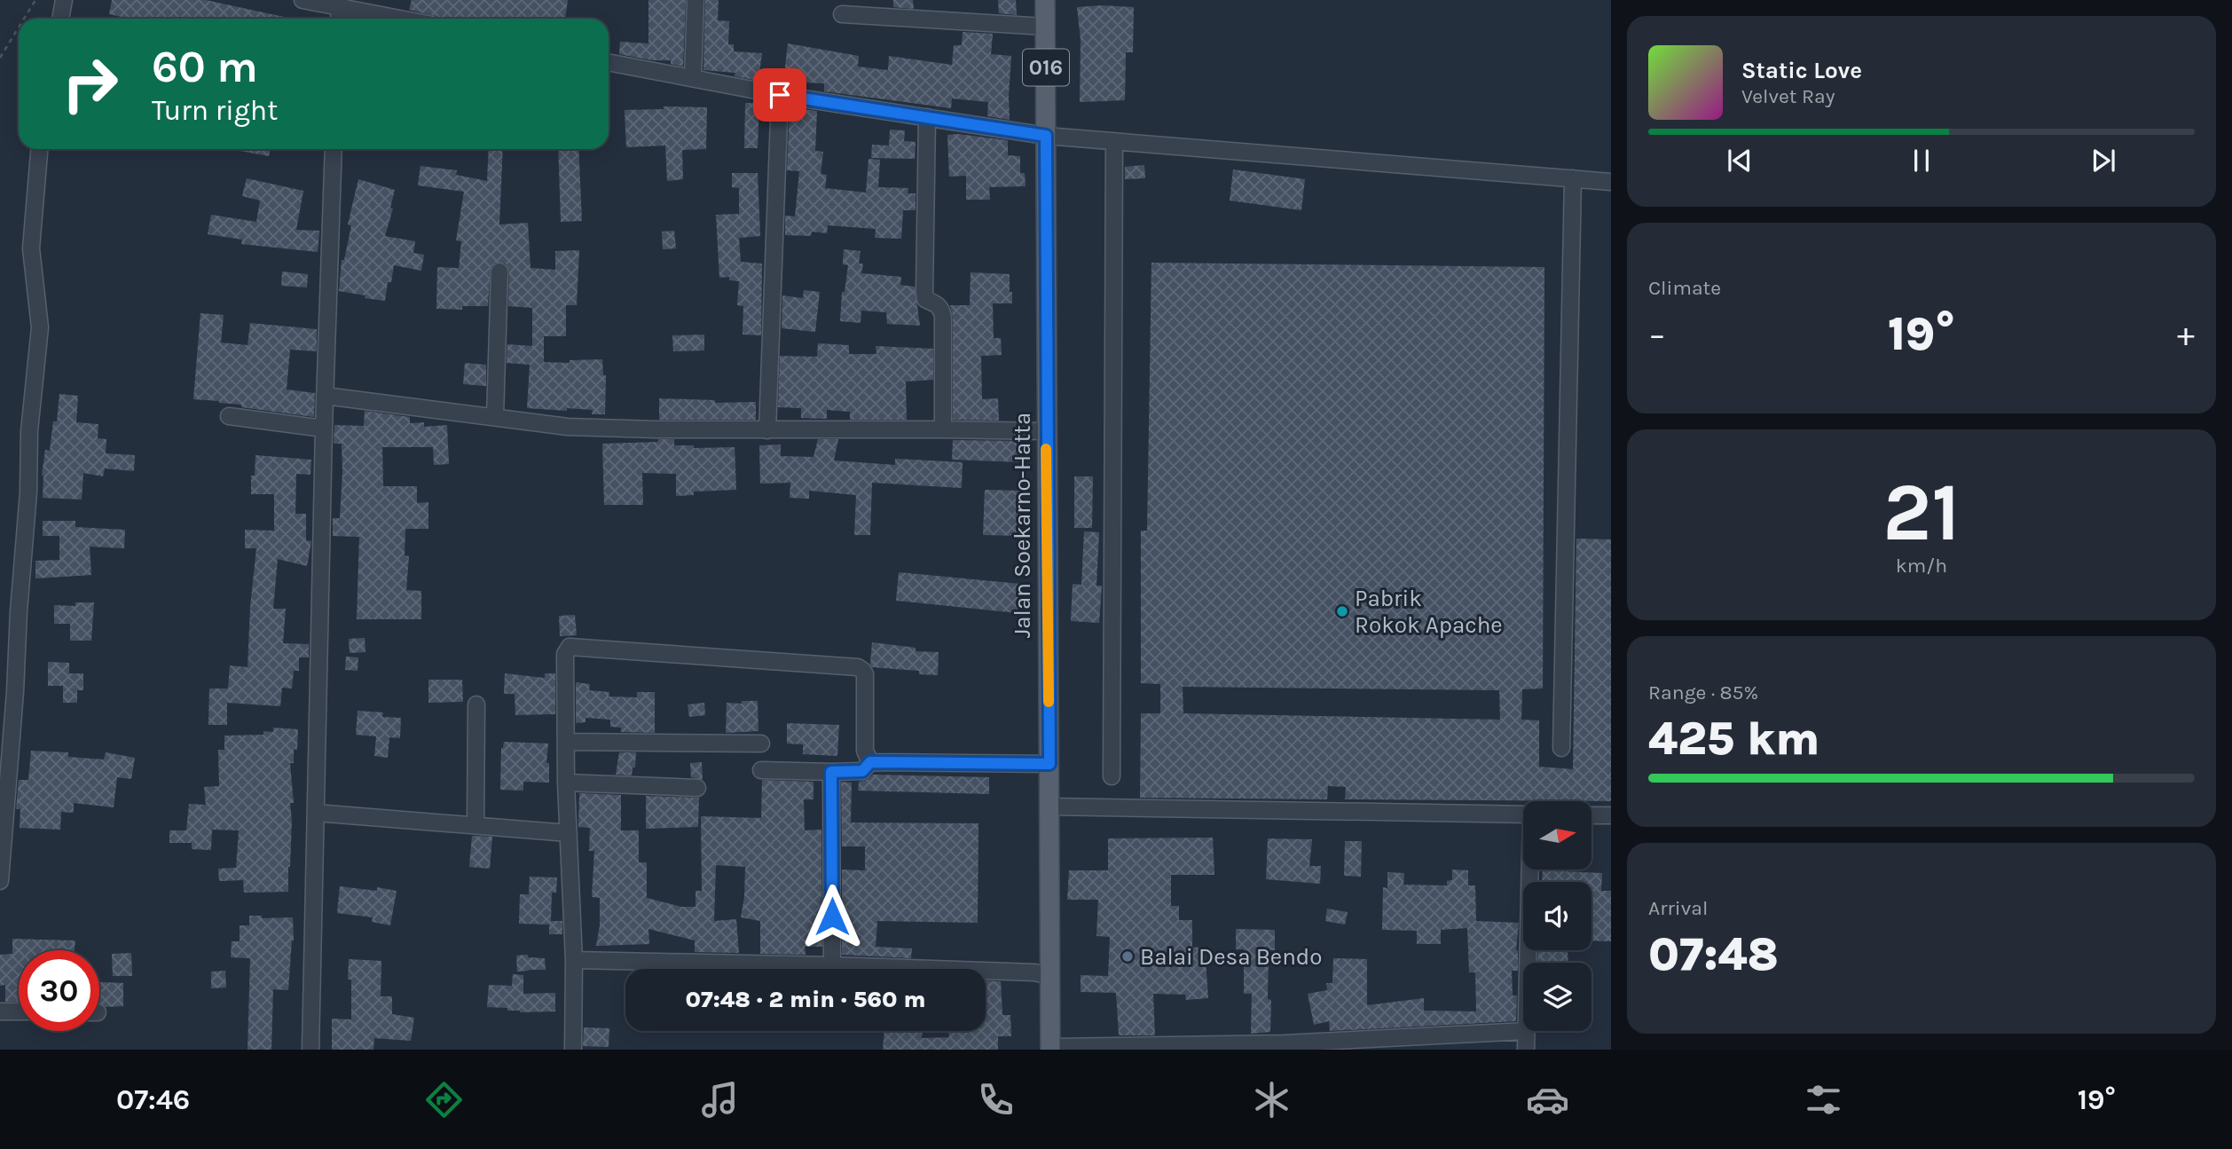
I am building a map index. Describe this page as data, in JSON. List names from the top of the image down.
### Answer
{
  "streets": {
    "main road": ["016", "Jalan Soekarno-Hatta"]
  },
  "places": ["Pabrik Rokok Apache", "Balai Desa Bendo"],
  "north": "right",
  "page": {
    "turn": ["60 m", "Turn right"],
    "song": ["Static Love", "Velvet Ray"],
    "tile": [
      "Climate",
      ["21", "km/h"],
      ["Range · 85%", "425 km"],
      ["Arrival", "07:48"]
    ],
    "heat": ["−", "19°", "+"],
    "limit": "30",
    "trip": "07:48 · 2 min · 560 m",
    "tabs": ["07:46", "19°"]
  }
}
